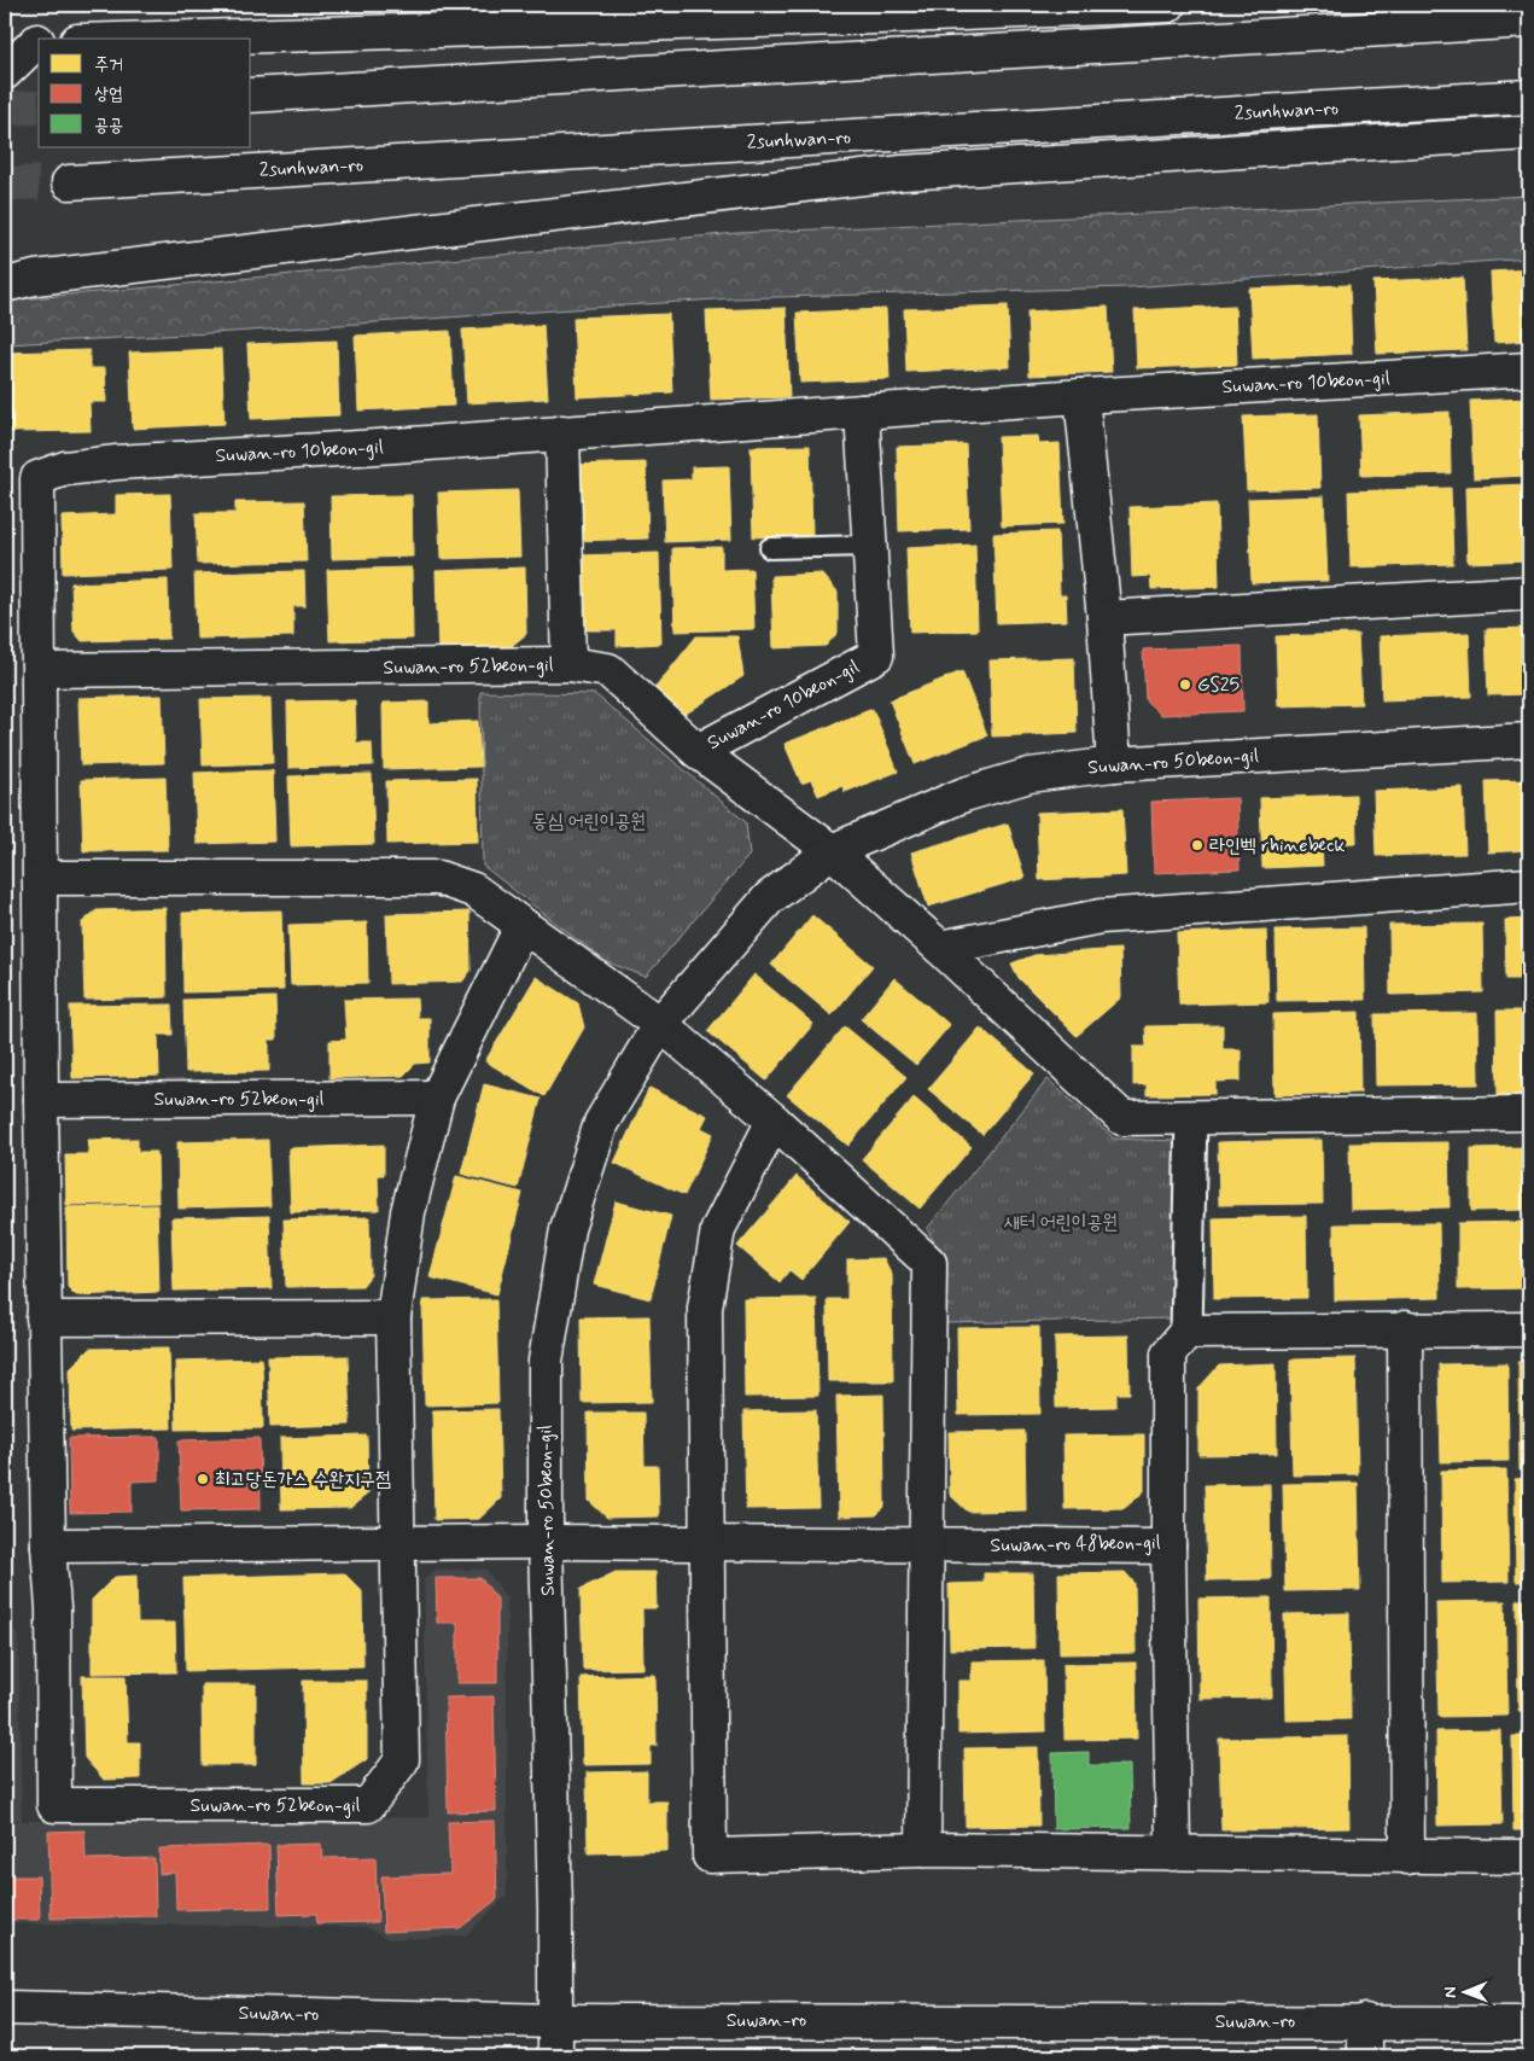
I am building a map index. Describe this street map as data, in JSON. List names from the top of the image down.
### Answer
{
  "streets": {
    "main road": [
      "2sunhwan-ro",
      "Suwan-ro 10beon-gil",
      "Suwan-ro 52beon-gil",
      "Suwan-ro 50beon-gil",
      "Suwan-ro 48beon-gil",
      "Suwan-ro"
    ]
  },
  "crossings": [
    ["Suwan-ro 10beon-gil", "Suwan-ro 52beon-gil"],
    ["Suwan-ro 52beon-gil", "Suwan-ro 50beon-gil"],
    ["Suwan-ro 50beon-gil", "Suwan-ro 48beon-gil"],
    ["Suwan-ro 50beon-gil", "Suwan-ro"]
  ],
  "parks": ["동심 어린이공원", "새터 어린이공원"],
  "places": ["GS25", "라인벡 rhinebeck", "최고당돈가스 수완지구점"],
  "legend": ["주거", "상업", "공공"],
  "north": "left"
}
